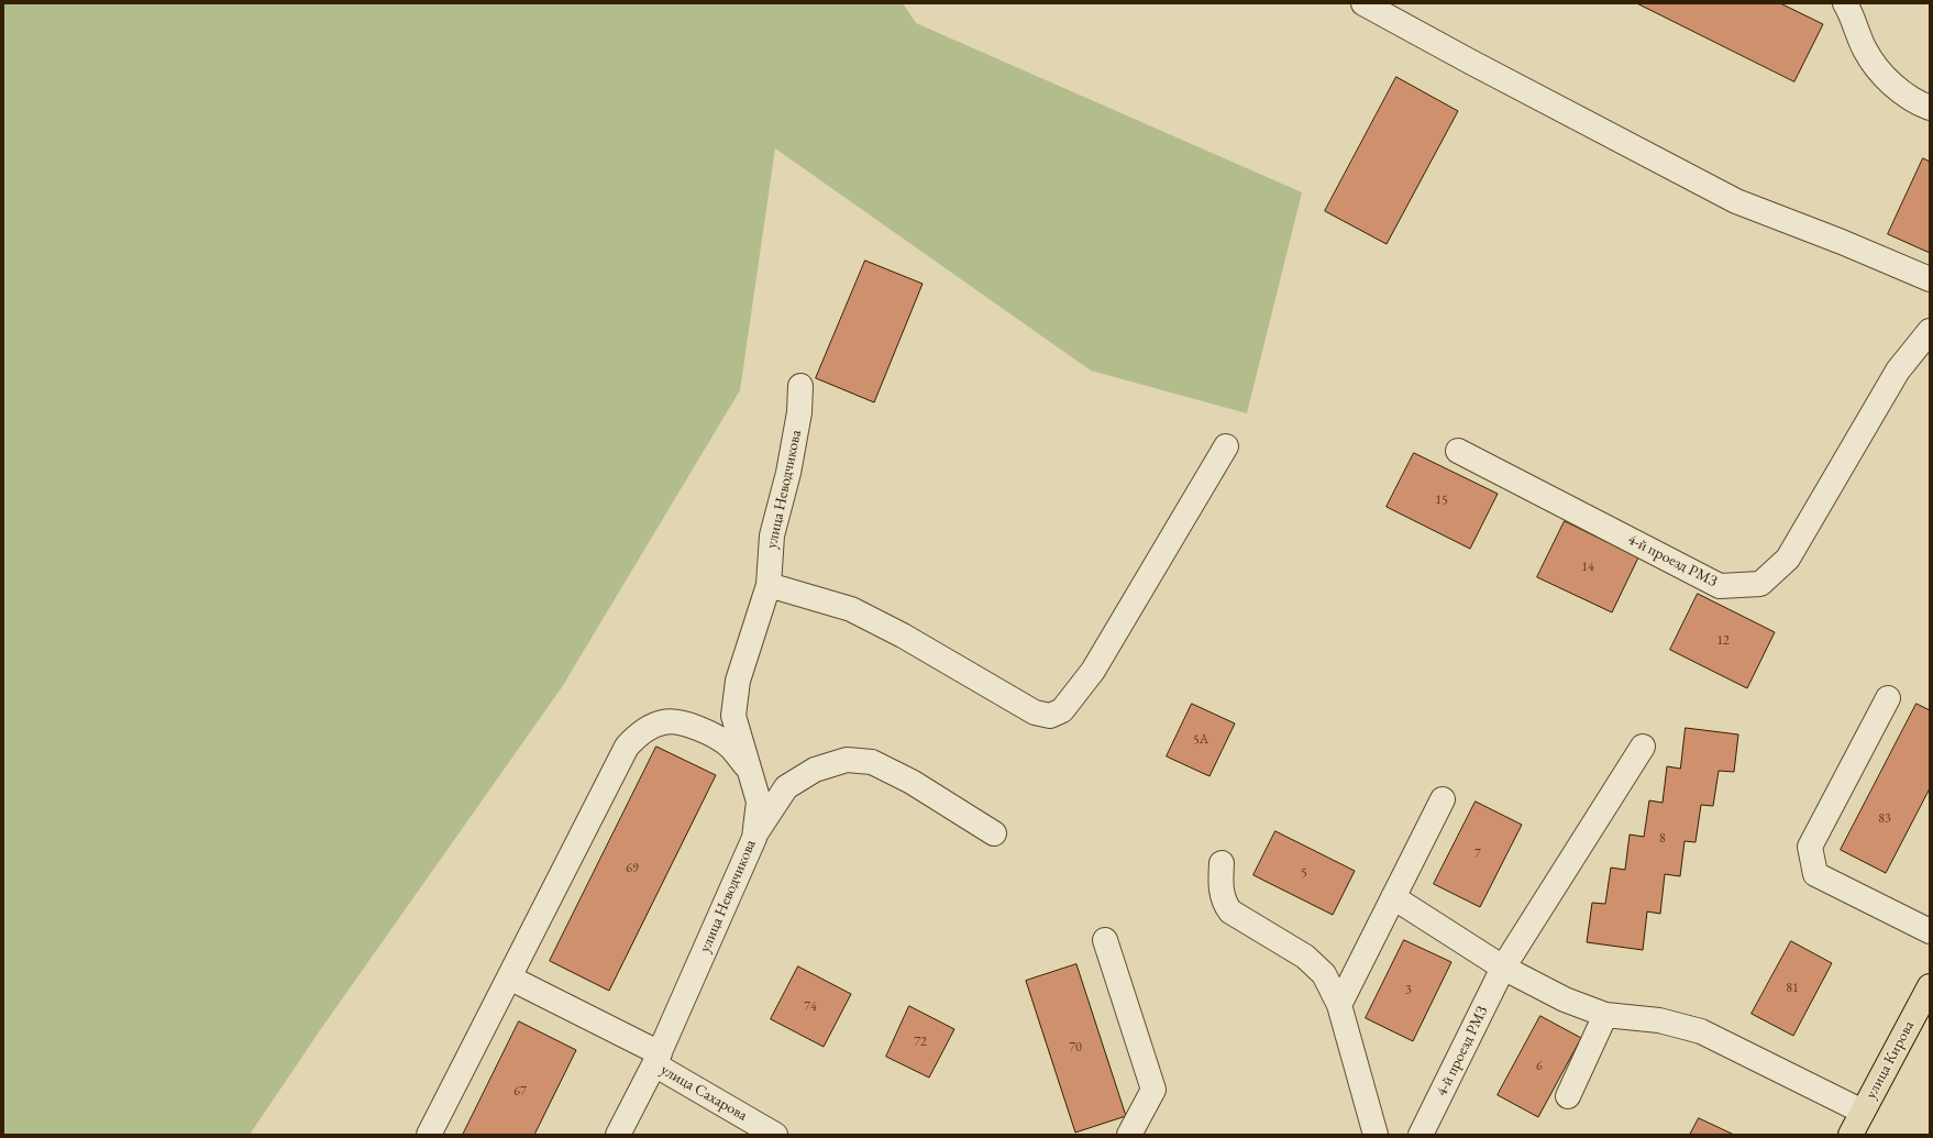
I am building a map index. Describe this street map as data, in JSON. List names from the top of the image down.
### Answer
{
  "streets": {
    "main road": ["улица Кирова"],
    "street": ["улица Неводчикова", "4-й проезд РМЗ", "улица Сахарова"]
  },
  "crossings": [
    ["улица Неводчикова", "улица Сахарова"]
  ],
  "house_numbers": [
    "15",
    "14",
    "12",
    "5А",
    "83",
    "8",
    "7",
    "69",
    "5",
    "81",
    "3",
    "74",
    "72",
    "70",
    "6",
    "67"
  ]
}
